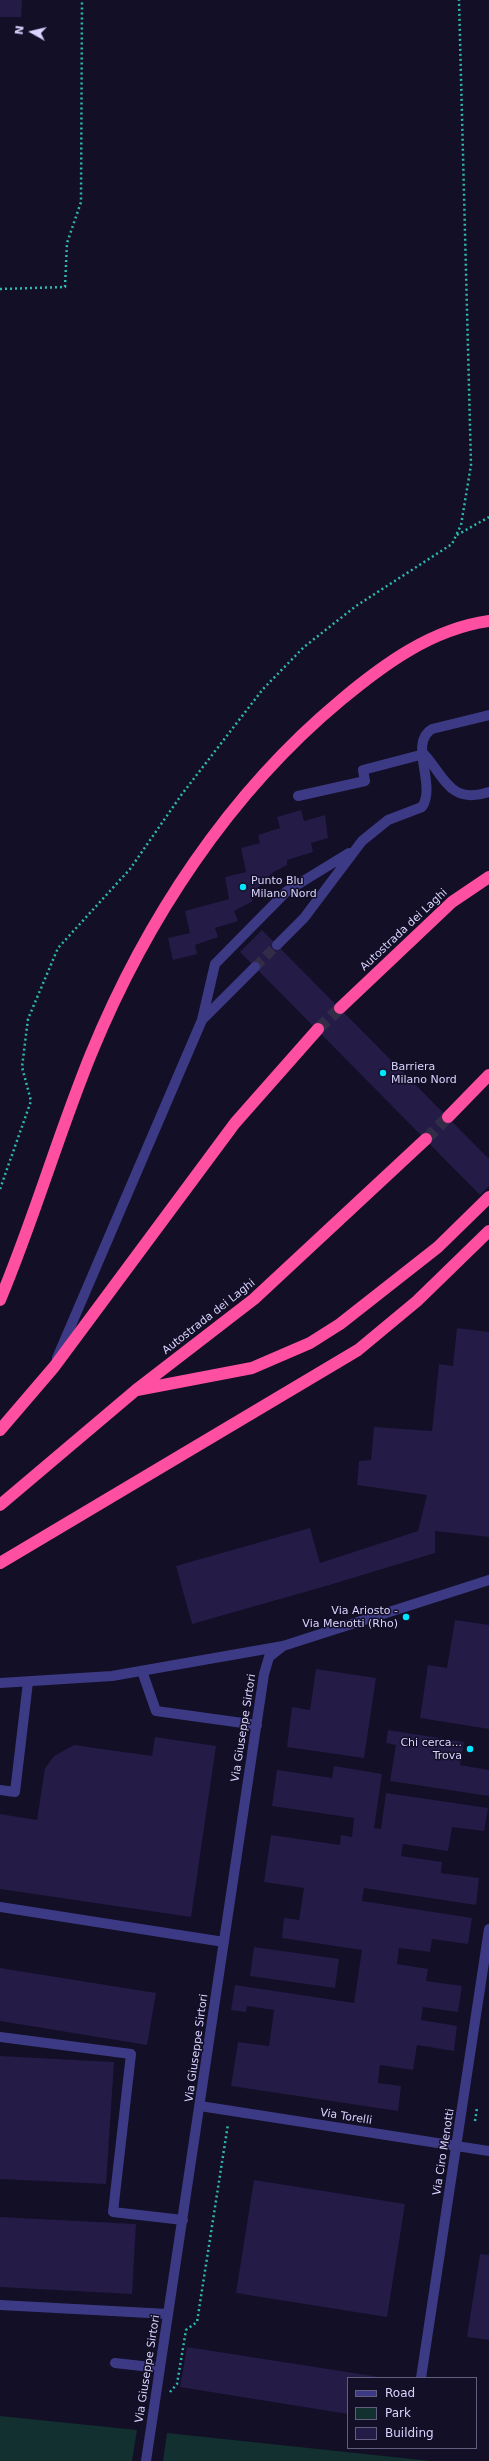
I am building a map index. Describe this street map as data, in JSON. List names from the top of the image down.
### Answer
{
  "streets": {
    "highway": ["Autostrada dei Laghi"],
    "street": ["Via Giuseppe Sirtori", "Via Torelli", "Via Ciro Menotti"]
  },
  "crossings": [
    ["Via Giuseppe Sirtori", "Via Torelli"],
    ["Via Torelli", "Via Ciro Menotti"]
  ],
  "places": [
    "Punto Blu Milano Nord",
    "Barriera Milano Nord",
    "Via Ariosto - Via Menotti (Rho)",
    "Chi cerca... Trova"
  ],
  "legend": ["Road", "Park", "Building"],
  "north": "left"
}
